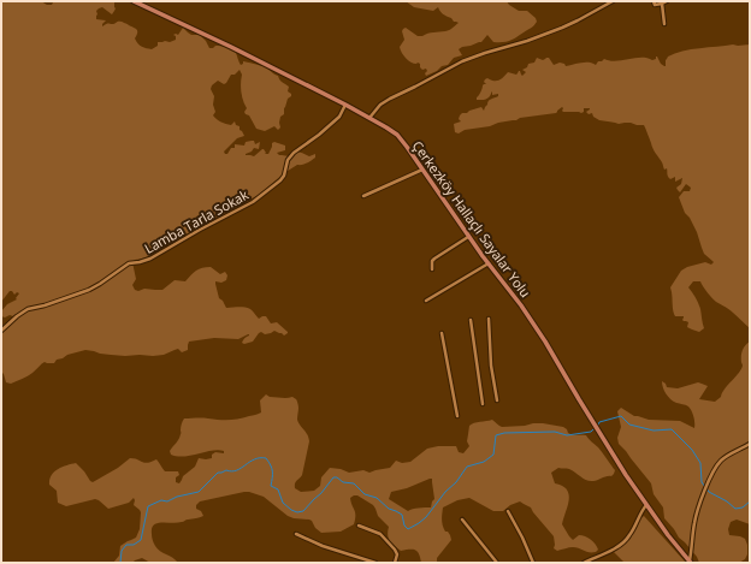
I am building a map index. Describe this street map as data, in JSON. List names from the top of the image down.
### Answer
{
  "streets": {
    "main road": ["Çerkezköy Hallaçlı Sayalar Yolu"],
    "street": ["Lamba Tarla Sokak"]
  },
  "crossings": [
    ["Çerkezköy Hallaçlı Sayalar Yolu", "Lamba Tarla Sokak"]
  ]
}
